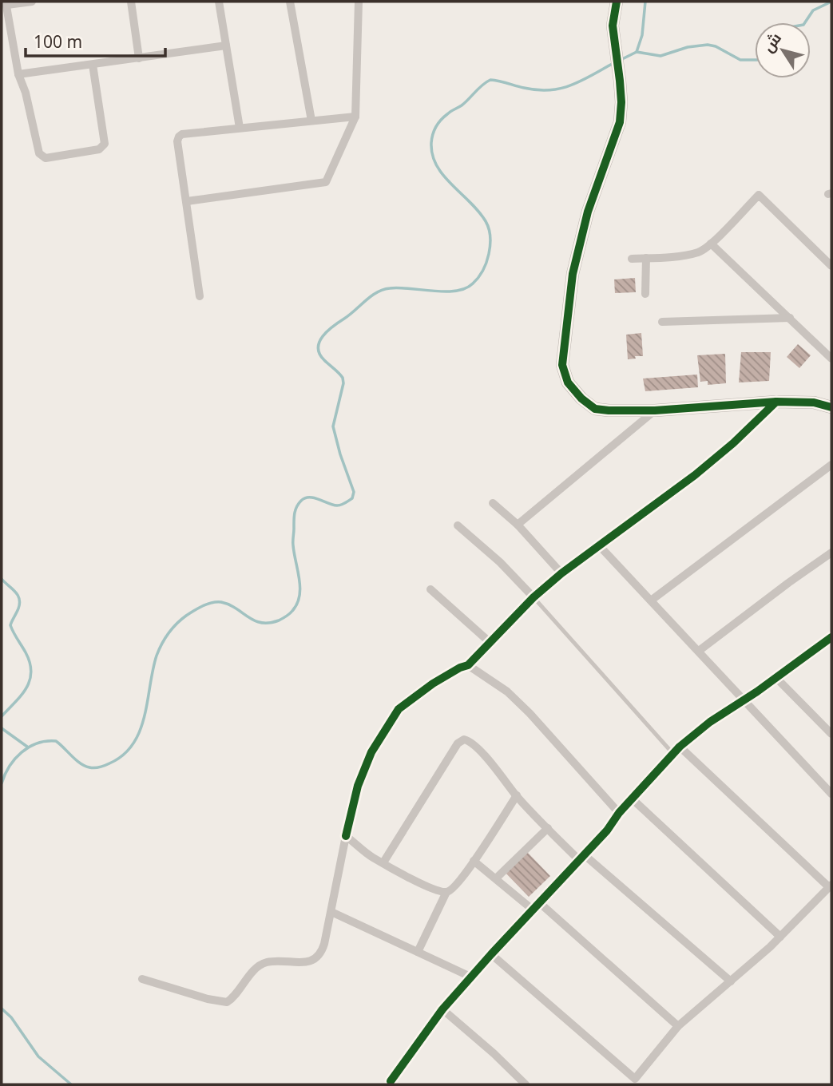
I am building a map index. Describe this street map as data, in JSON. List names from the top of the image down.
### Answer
{
  "scale_bar": "100 m",
  "north": "top left"
}
